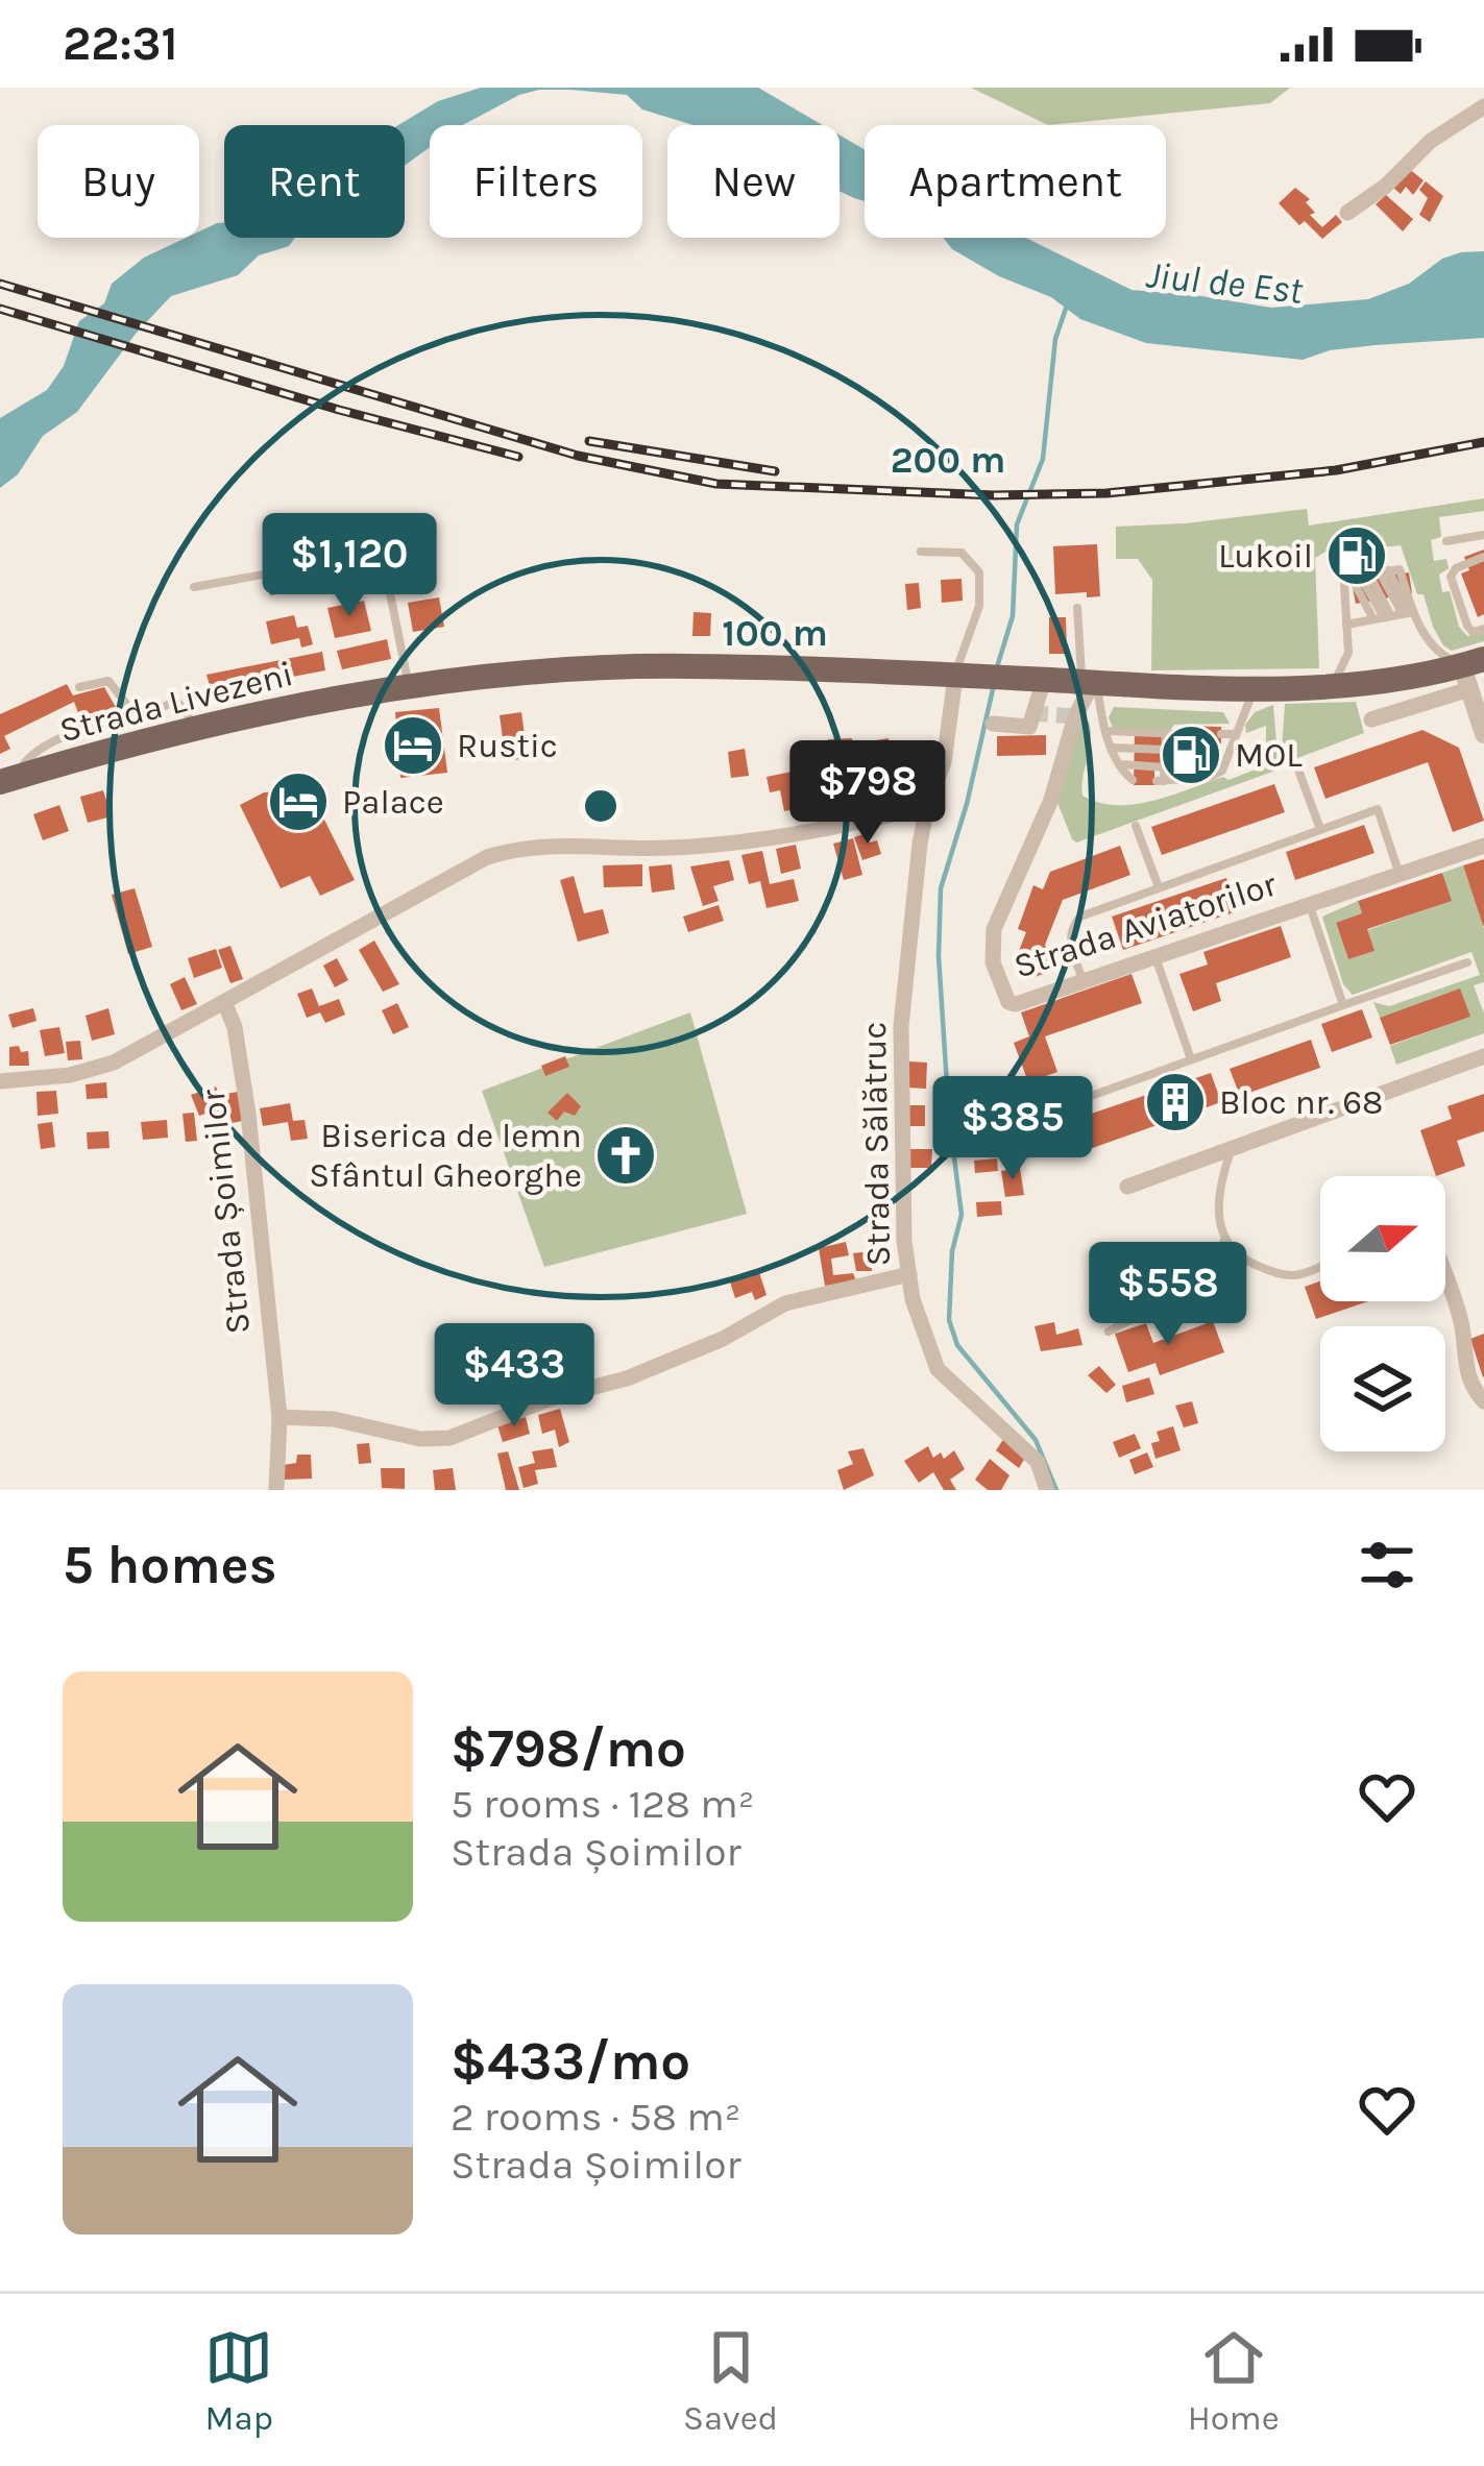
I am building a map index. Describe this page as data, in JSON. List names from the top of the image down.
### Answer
{
  "streets": {
    "main road": ["Strada Livezeni"],
    "street": ["Strada Aviatorilor", "Strada Sălătruc", "Strada Șoimilor"]
  },
  "crossings": [
    ["Strada Livezeni", "Strada Aviatorilor"],
    ["Strada Livezeni", "Strada Sălătruc"]
  ],
  "water": ["Jiul de Est"],
  "places": {
    "fuel station": ["Lukoil", "MOL"],
    "hotel": ["Rustic", "Palace"],
    "building": ["Bloc nr. 68"],
    "church": ["Biserica de lemn Sfântul Gheorghe"]
  },
  "north": "right",
  "page": {
    "status": "22:31",
    "chip": [
      "Buy",
      "Rent",
      "Filters",
      "New",
      "Apartment"
    ],
    "price": [
      "$1,120",
      "$798",
      "$385",
      "$558",
      "$433"
    ],
    "heading": "5 homes",
    "list": [
      {
        "name": "$798/mo",
        "note": "5 rooms · 128 m² · Strada Șoimilor"
      },
      {
        "name": "$433/mo",
        "note": "2 rooms · 58 m² · Strada Șoimilor"
      }
    ],
    "tabs": ["Map", "Saved", "Home"]
  },
  "rings": ["200 m", "100 m"]
}
